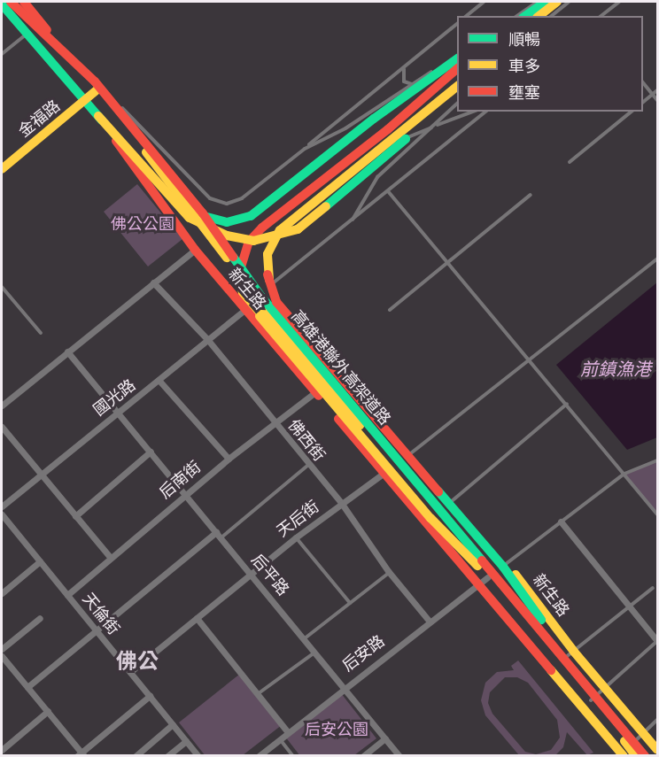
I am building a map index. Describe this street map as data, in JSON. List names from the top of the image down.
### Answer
{
  "streets": {
    "main road": ["金福路", "新生路", "高雄港聯外高架道路"],
    "street": [
      "國光路",
      "佛西街",
      "后南街",
      "天后街",
      "后平路",
      "天倫街",
      "后安路"
    ]
  },
  "crossings": [
    ["金福路", "新生路"],
    ["新生路", "高雄港聯外高架道路"],
    ["新生路", "國光路"],
    ["新生路", "后南街"],
    ["新生路", "天后街"],
    ["新生路", "后安路"],
    ["國光路", "佛西街"],
    ["國光路", "后平路"],
    ["佛西街", "后南街"],
    ["佛西街", "天后街"],
    ["佛西街", "后安路"],
    ["后南街", "后平路"],
    ["后南街", "天倫街"],
    ["天后街", "后平路"],
    ["天后街", "天倫街"],
    ["后平路", "后安路"]
  ],
  "districts": ["佛公"],
  "water": ["前鎮漁港"],
  "parks": ["佛公公園", "后安公園"],
  "legend": ["順暢", "車多", "壅塞"]
}
